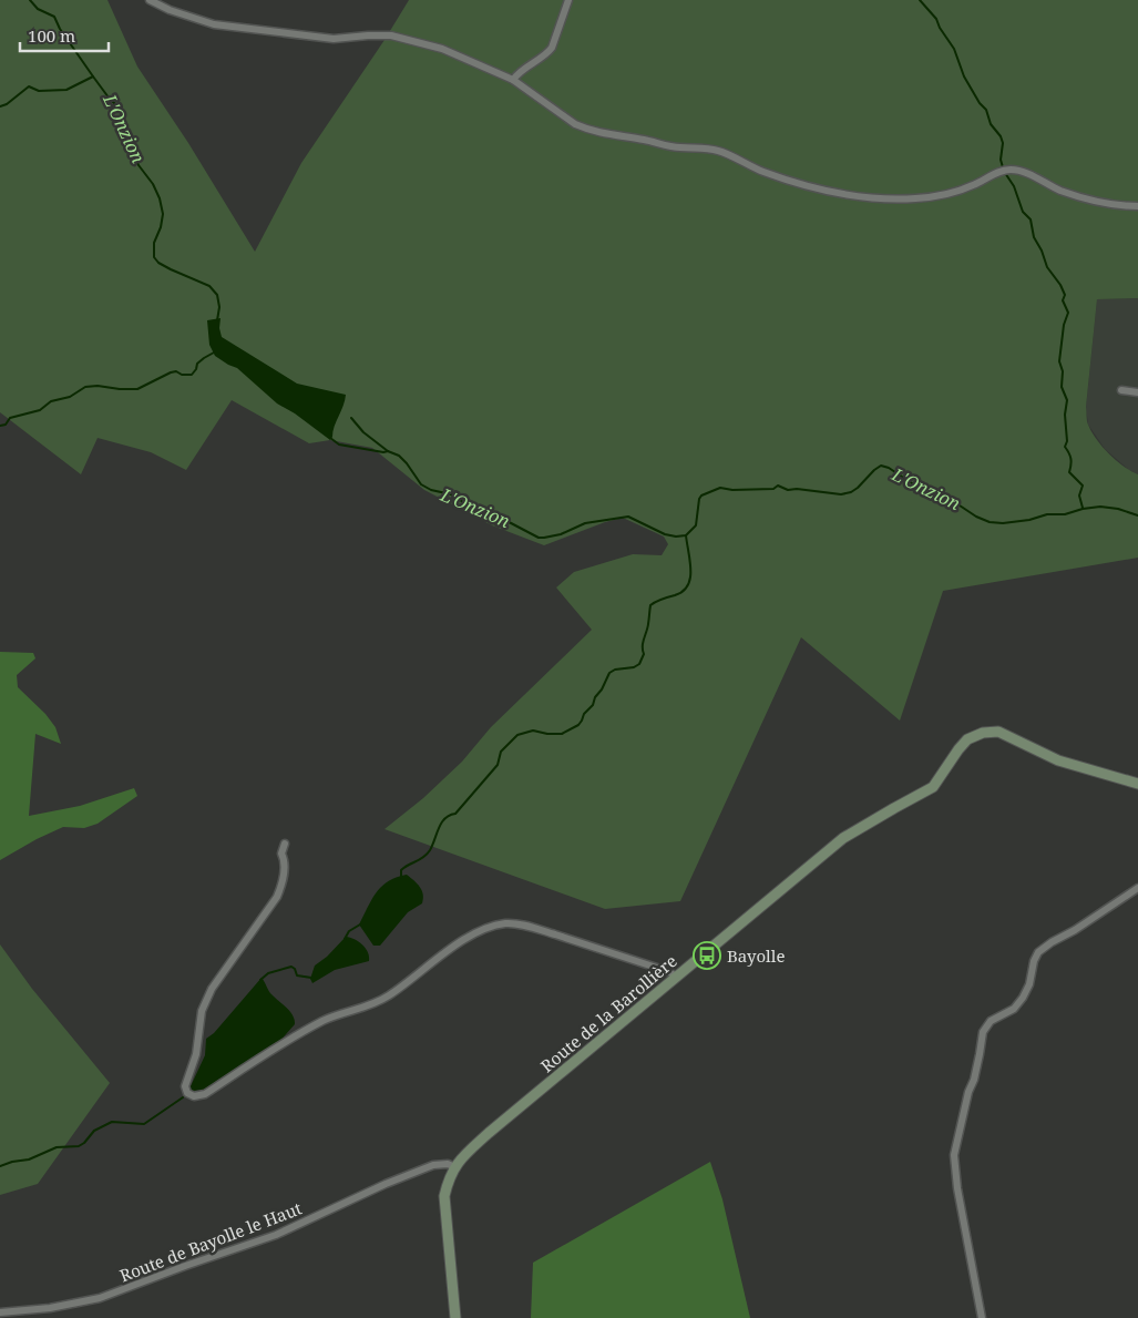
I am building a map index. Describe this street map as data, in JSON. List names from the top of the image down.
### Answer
{
  "streets": {
    "main road": ["Route de la Barollière"],
    "street": ["Route de Bayolle le Haut"]
  },
  "crossings": [
    ["Route de la Barollière", "Route de Bayolle le Haut"]
  ],
  "water": ["L'Onzion"],
  "places": {
    "bus stop": ["Bayolle"]
  },
  "scale_bar": "100 m"
}
